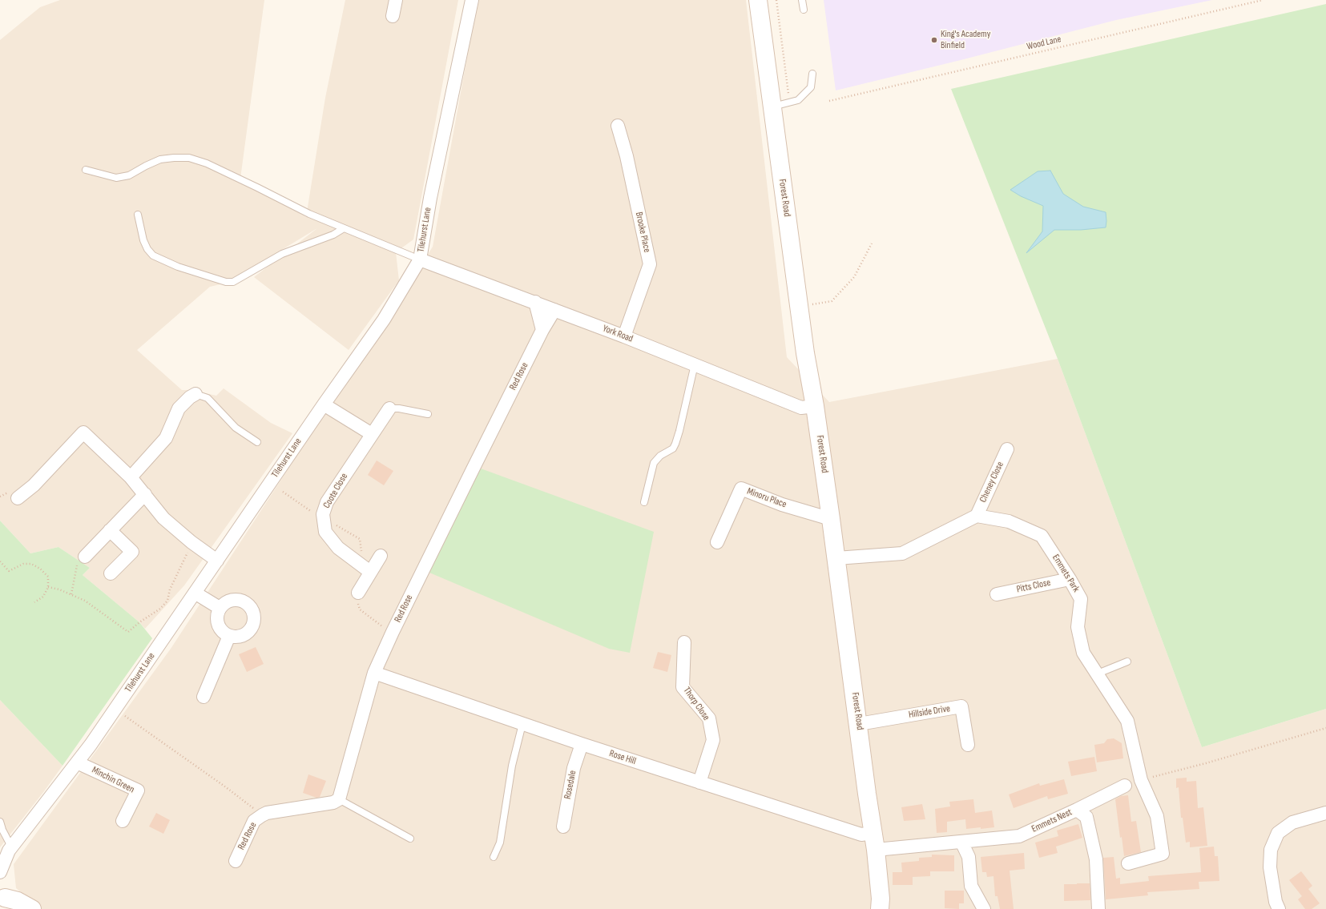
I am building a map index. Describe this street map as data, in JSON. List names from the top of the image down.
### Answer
{
  "streets": {
    "main road": ["Forest Road"],
    "street": [
      "Tilehurst Lane",
      "Brooke Place",
      "York Road",
      "Red Rose",
      "Cheney Close",
      "Coote Close",
      "Minoru Place",
      "Emmets Park",
      "Pitts Close",
      "Thorp Close",
      "Hillside Drive",
      "Rose Hill",
      "Minchin Green",
      "Rosedale",
      "Emmets Nest"
    ],
    "path": ["Wood Lane"]
  },
  "crossings": [
    ["Forest Road", "York Road"],
    ["Forest Road", "Minoru Place"],
    ["Forest Road", "Hillside Drive"],
    ["Forest Road", "Rose Hill"],
    ["Forest Road", "Emmets Nest"],
    ["Tilehurst Lane", "York Road"],
    ["Tilehurst Lane", "Minchin Green"],
    ["Brooke Place", "York Road"],
    ["York Road", "Red Rose"],
    ["Red Rose", "Rose Hill"],
    ["Cheney Close", "Emmets Park"],
    ["Emmets Park", "Pitts Close"],
    ["Thorp Close", "Rose Hill"],
    ["Rose Hill", "Rosedale"]
  ],
  "places": ["King's Academy Binfield"]
}
